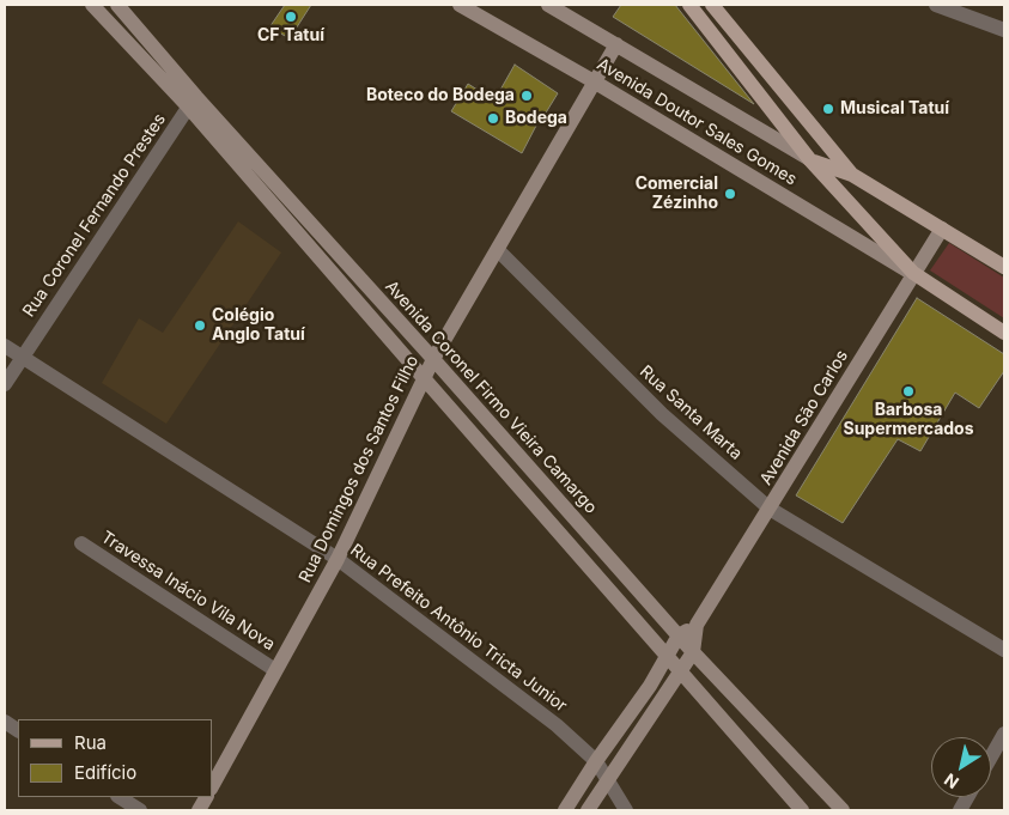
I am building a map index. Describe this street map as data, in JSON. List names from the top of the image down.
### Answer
{
  "streets": {
    "main road": [
      "Avenida Doutor Sales Gomes",
      "Avenida Coronel Firmo Vieira Camargo",
      "Avenida São Carlos",
      "Rua Domingos dos Santos Filho"
    ],
    "street": [
      "Rua Coronel Fernando Prestes",
      "Rua Santa Marta",
      "Travessa Inácio Vila Nova",
      "Rua Prefeito Antônio Tricta Junior"
    ]
  },
  "crossings": [
    ["Avenida Doutor Sales Gomes", "Avenida São Carlos"],
    ["Avenida Doutor Sales Gomes", "Rua Domingos dos Santos Filho"],
    ["Rua Coronel Fernando Prestes", "Avenida Coronel Firmo Vieira Camargo"],
    ["Rua Coronel Fernando Prestes", "Rua Prefeito Antônio Tricta Junior"],
    ["Avenida Coronel Firmo Vieira Camargo", "Rua Domingos dos Santos Filho"],
    ["Rua Santa Marta", "Avenida São Carlos"],
    ["Rua Santa Marta", "Rua Domingos dos Santos Filho"],
    ["Rua Domingos dos Santos Filho", "Travessa Inácio Vila Nova"],
    ["Rua Domingos dos Santos Filho", "Rua Prefeito Antônio Tricta Junior"]
  ],
  "places": [
    "CF Tatuí",
    "Boteco do Bodega",
    "Musical Tatuí",
    "Bodega",
    "Comercial Zézinho",
    "Colégio Anglo Tatuí",
    "Barbosa Supermercados"
  ],
  "legend": ["Rua", "Edifício"],
  "north": "bottom left"
}
